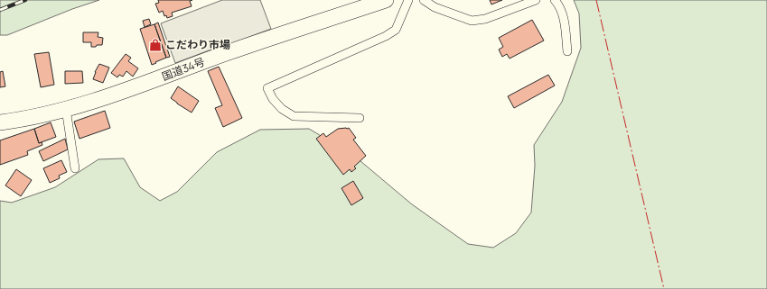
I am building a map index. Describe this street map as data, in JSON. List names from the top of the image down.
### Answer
{
  "streets": {
    "highway": ["国道34号"]
  },
  "places": {
    "shop": ["こだわり市場"]
  }
}
